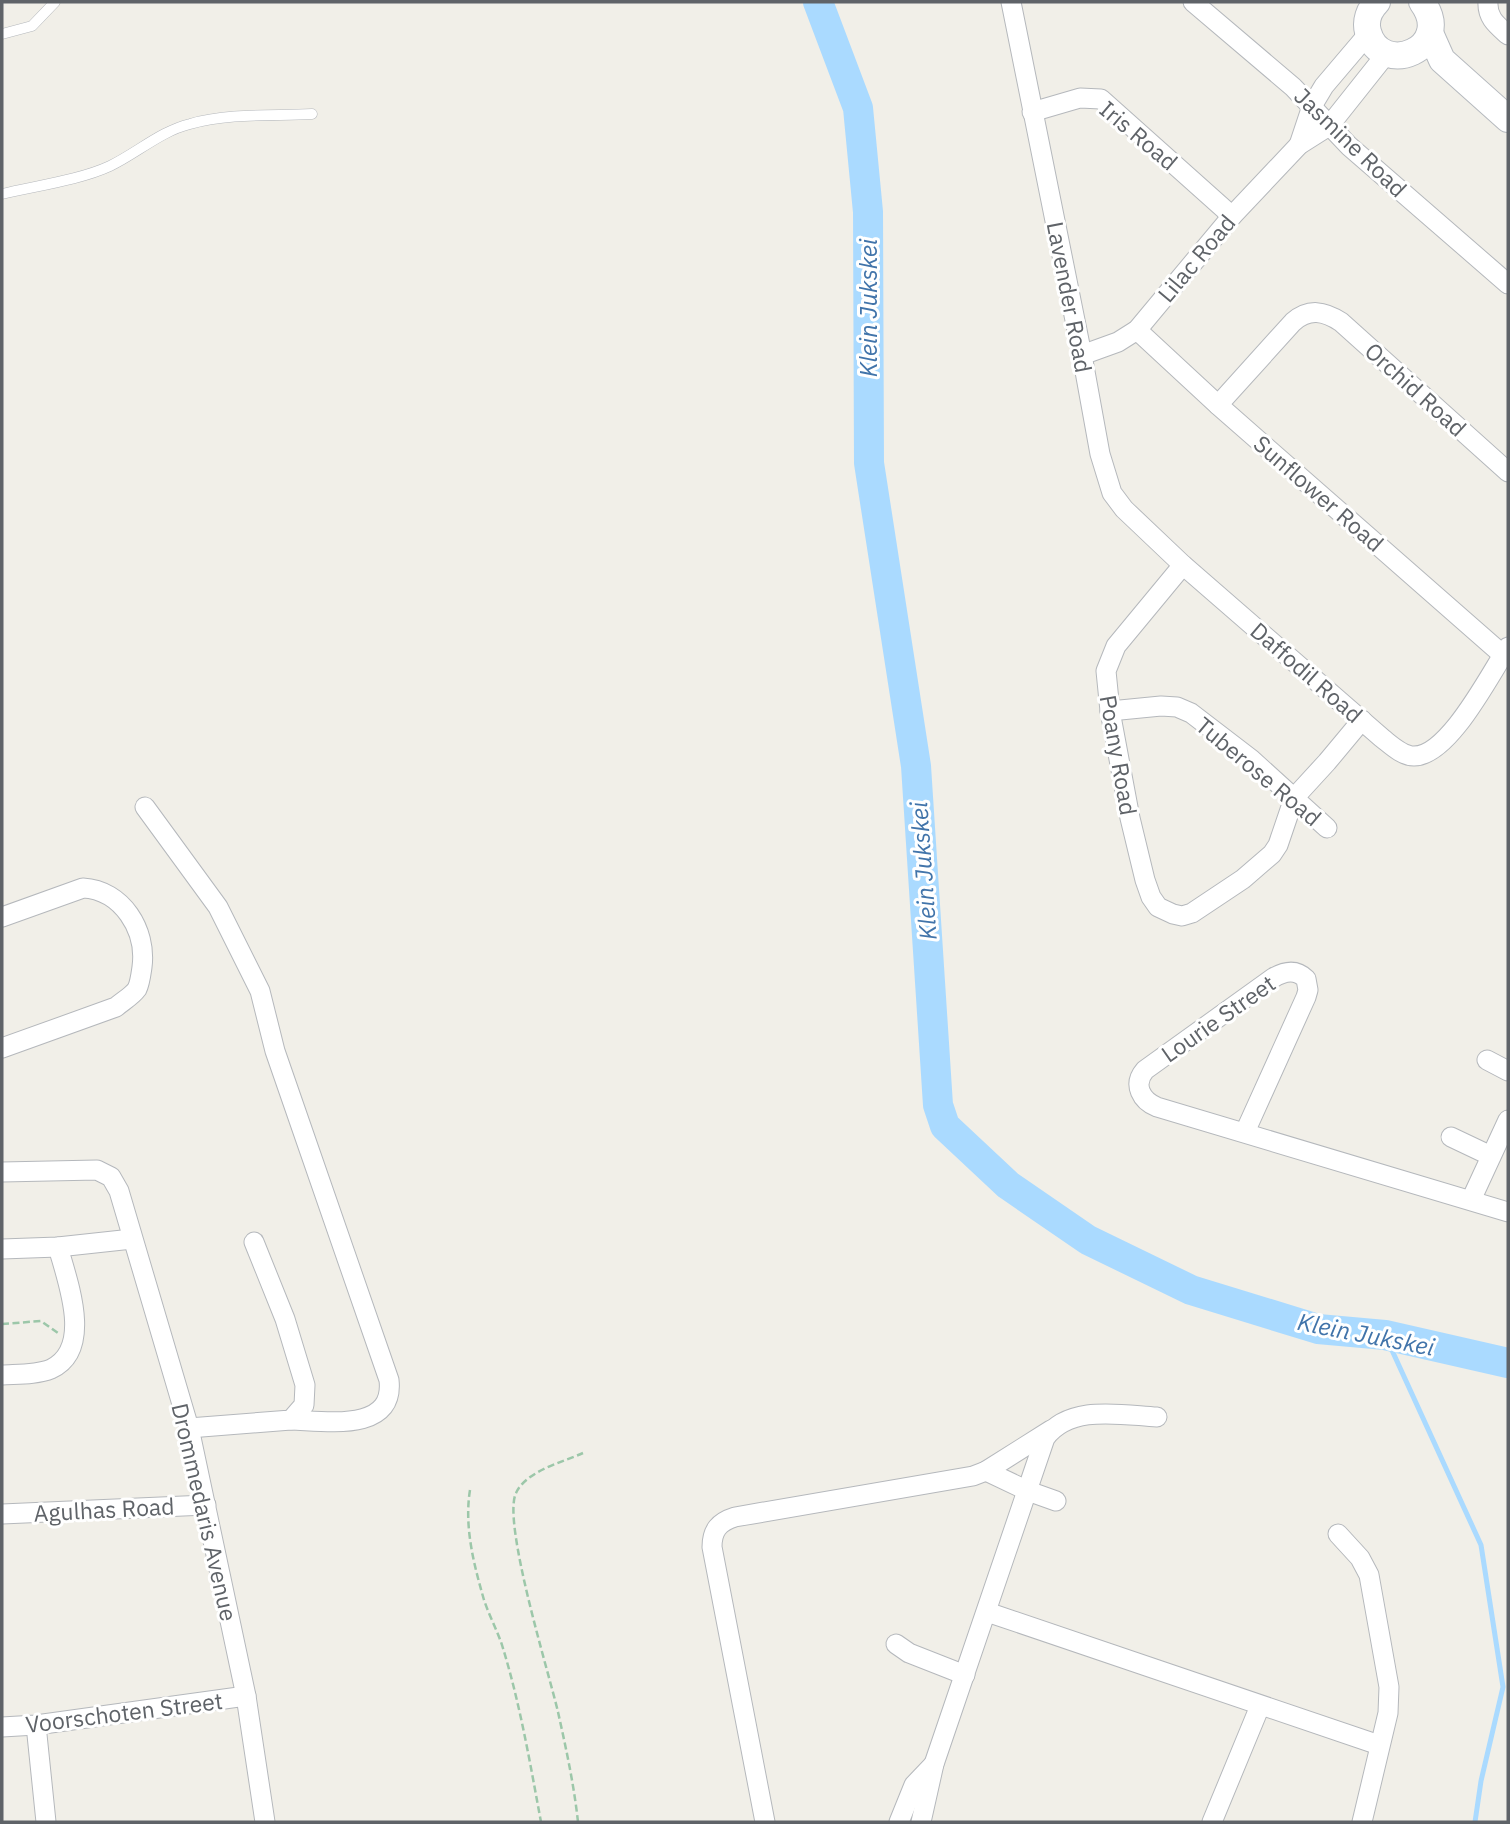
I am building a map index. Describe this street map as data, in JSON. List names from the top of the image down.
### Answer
{
  "streets": {
    "street": [
      "Iris Road",
      "Jasmine Road",
      "Lilac Road",
      "Lavender Road",
      "Orchid Road",
      "Sunflower Road",
      "Daffodil Road",
      "Poany Road",
      "Tuberose Road",
      "Lourie Street",
      "Agulhas Road",
      "Drommedaris Avenue",
      "Voorschoten Street"
    ]
  },
  "crossings": [
    ["Iris Road", "Lilac Road"],
    ["Iris Road", "Lavender Road"],
    ["Lilac Road", "Lavender Road"],
    ["Lilac Road", "Sunflower Road"],
    ["Lavender Road", "Daffodil Road"],
    ["Lavender Road", "Poany Road"],
    ["Orchid Road", "Sunflower Road"],
    ["Sunflower Road", "Daffodil Road"],
    ["Daffodil Road", "Poany Road"],
    ["Poany Road", "Tuberose Road"],
    ["Agulhas Road", "Drommedaris Avenue"],
    ["Drommedaris Avenue", "Voorschoten Street"]
  ],
  "water": ["Klein Jukskei"]
}
